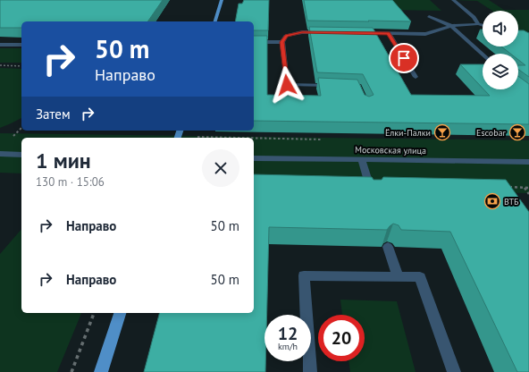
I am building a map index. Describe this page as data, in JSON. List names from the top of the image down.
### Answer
{
  "streets": {
    "street": ["Московская улица"]
  },
  "places": {
    "bar": ["Ёлки-Палки", "Escobar"],
    "bank": ["ВТБ"]
  },
  "page": {
    "turn": ["50 m", "Направо"],
    "then": "Затем",
    "heading": ["1 мин", "130 m · 15:06"],
    "list": [
      {
        "name": "Направо",
        "value": "50 m"
      },
      {
        "name": "Направо",
        "value": "50 m"
      }
    ],
    "speed": "12 km/h",
    "limit": "20"
  }
}
